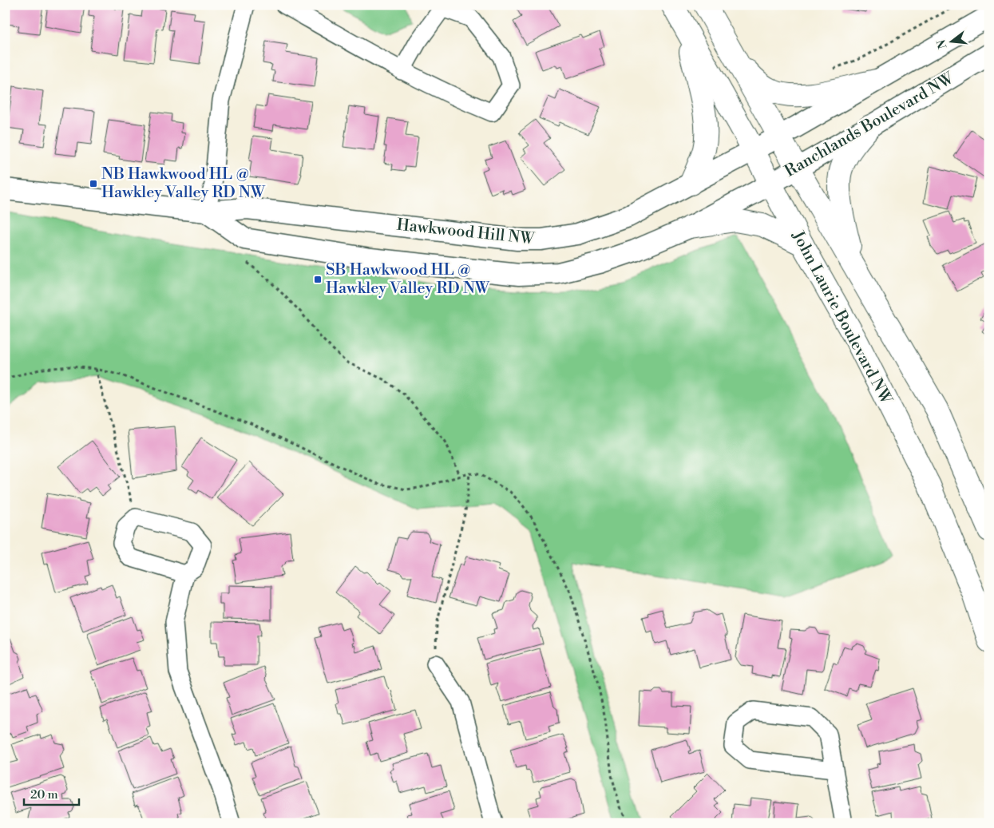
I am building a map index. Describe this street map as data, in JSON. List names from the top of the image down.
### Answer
{
  "streets": {
    "main road": ["John Laurie Boulevard NW"],
    "street": ["Ranchlands Boulevard NW", "Hawkwood Hill NW"]
  },
  "crossings": [
    ["Ranchlands Boulevard NW", "Hawkwood Hill NW"],
    ["Ranchlands Boulevard NW", "John Laurie Boulevard NW"],
    ["Hawkwood Hill NW", "John Laurie Boulevard NW"]
  ],
  "places": {
    "transit": ["NB Hawkwood HL @ Hawkley Valley RD NW", "SB Hawkwood HL @ Hawkley Valley RD NW"]
  },
  "scale_bar": "20 m",
  "north": "left"
}
